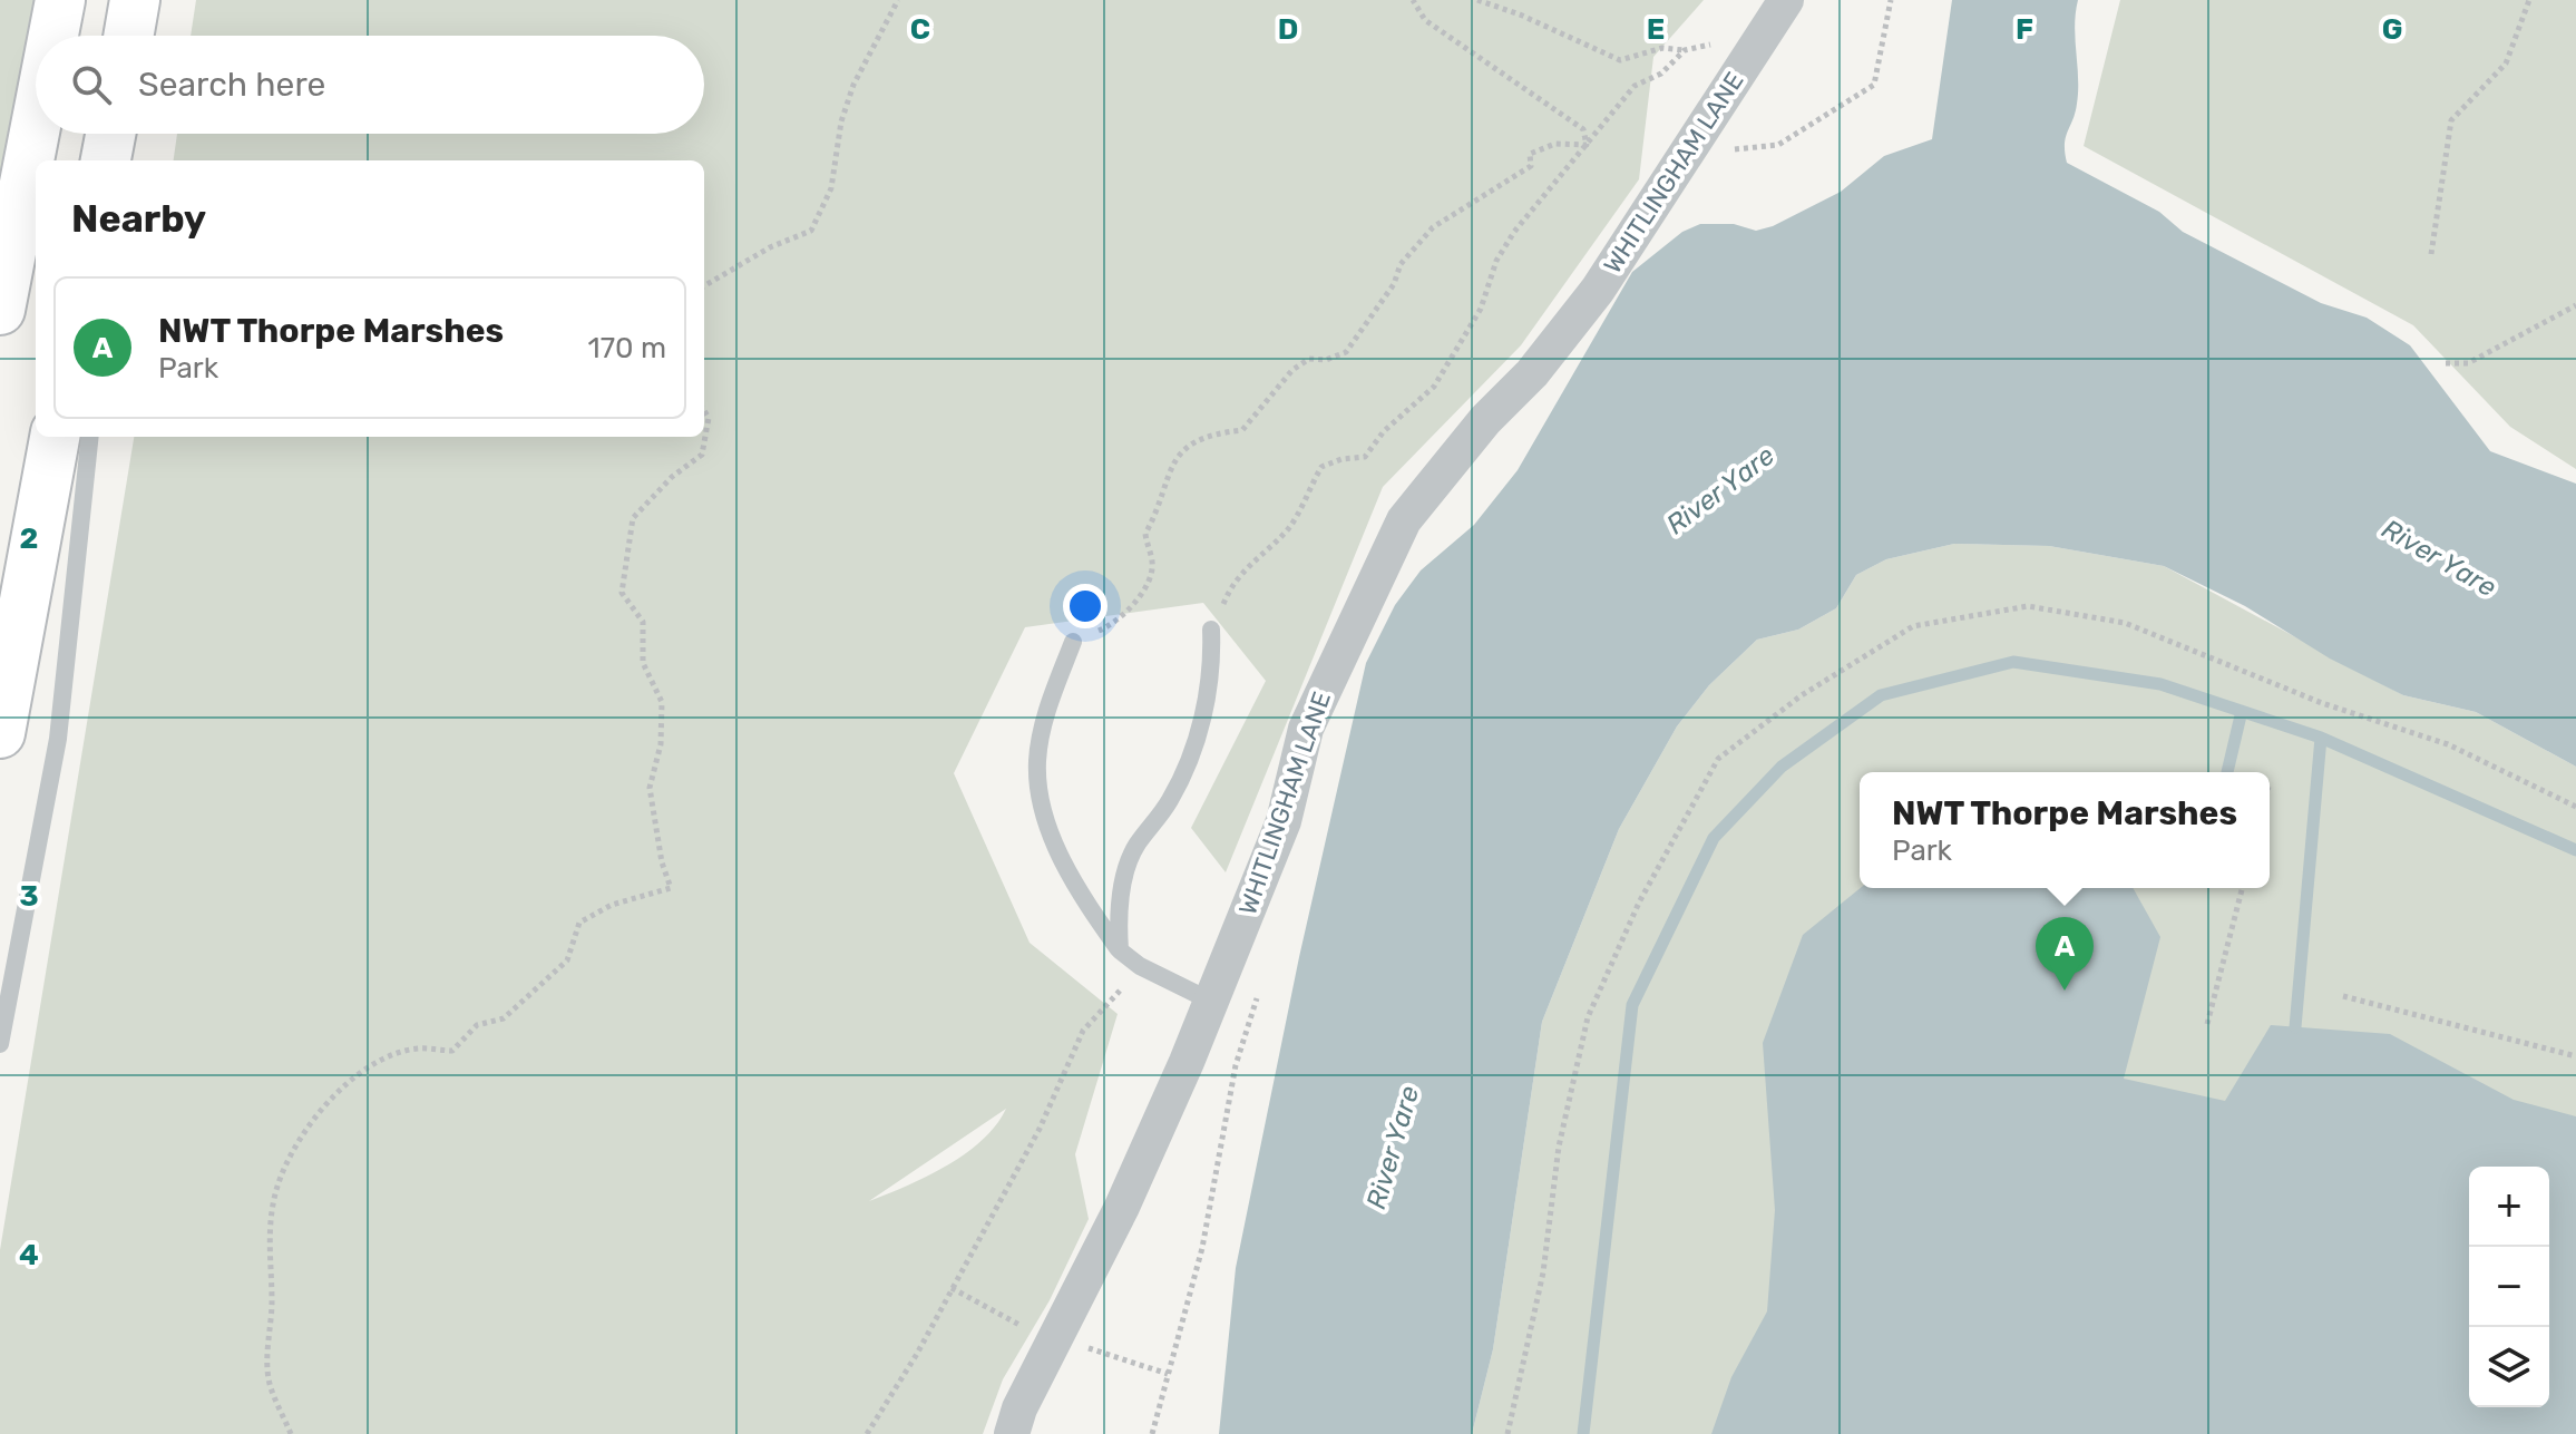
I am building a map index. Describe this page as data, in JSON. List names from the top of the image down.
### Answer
{
  "streets": {
    "street": ["WHITLINGHAM LANE"]
  },
  "water": ["River Yare"],
  "page": {
    "search": "Search here",
    "heading": "Nearby",
    "list": [
      {
        "mark": "A",
        "name": "NWT Thorpe Marshes",
        "note": "Park",
        "value": "170 m"
      }
    ],
    "popup": ["NWT Thorpe Marshes", "Park"],
    "pins": "A",
    "map_buttons": ["+", "−"]
  },
  "grid": {
    "columns": [
      "C",
      "D",
      "E",
      "F",
      "G"
    ],
    "rows": ["2", "3", "4"]
  }
}
